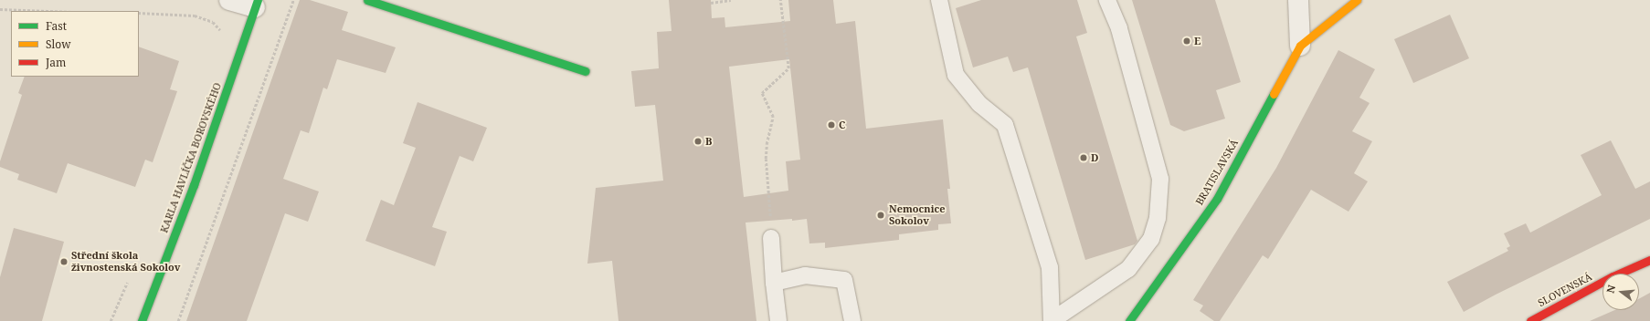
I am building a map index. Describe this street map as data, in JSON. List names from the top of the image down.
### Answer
{
  "streets": {
    "street": ["KARLA HAVLÍČKA BOROVSKÉHO", "BRATISLAVSKÁ", "SLOVENSKÁ"]
  },
  "places": [
    "E",
    "C",
    "B",
    "D",
    "Nemocnice Sokolov",
    "Střední škola živnostenská Sokolov"
  ],
  "legend": ["Fast", "Slow", "Jam"],
  "north": "left"
}
